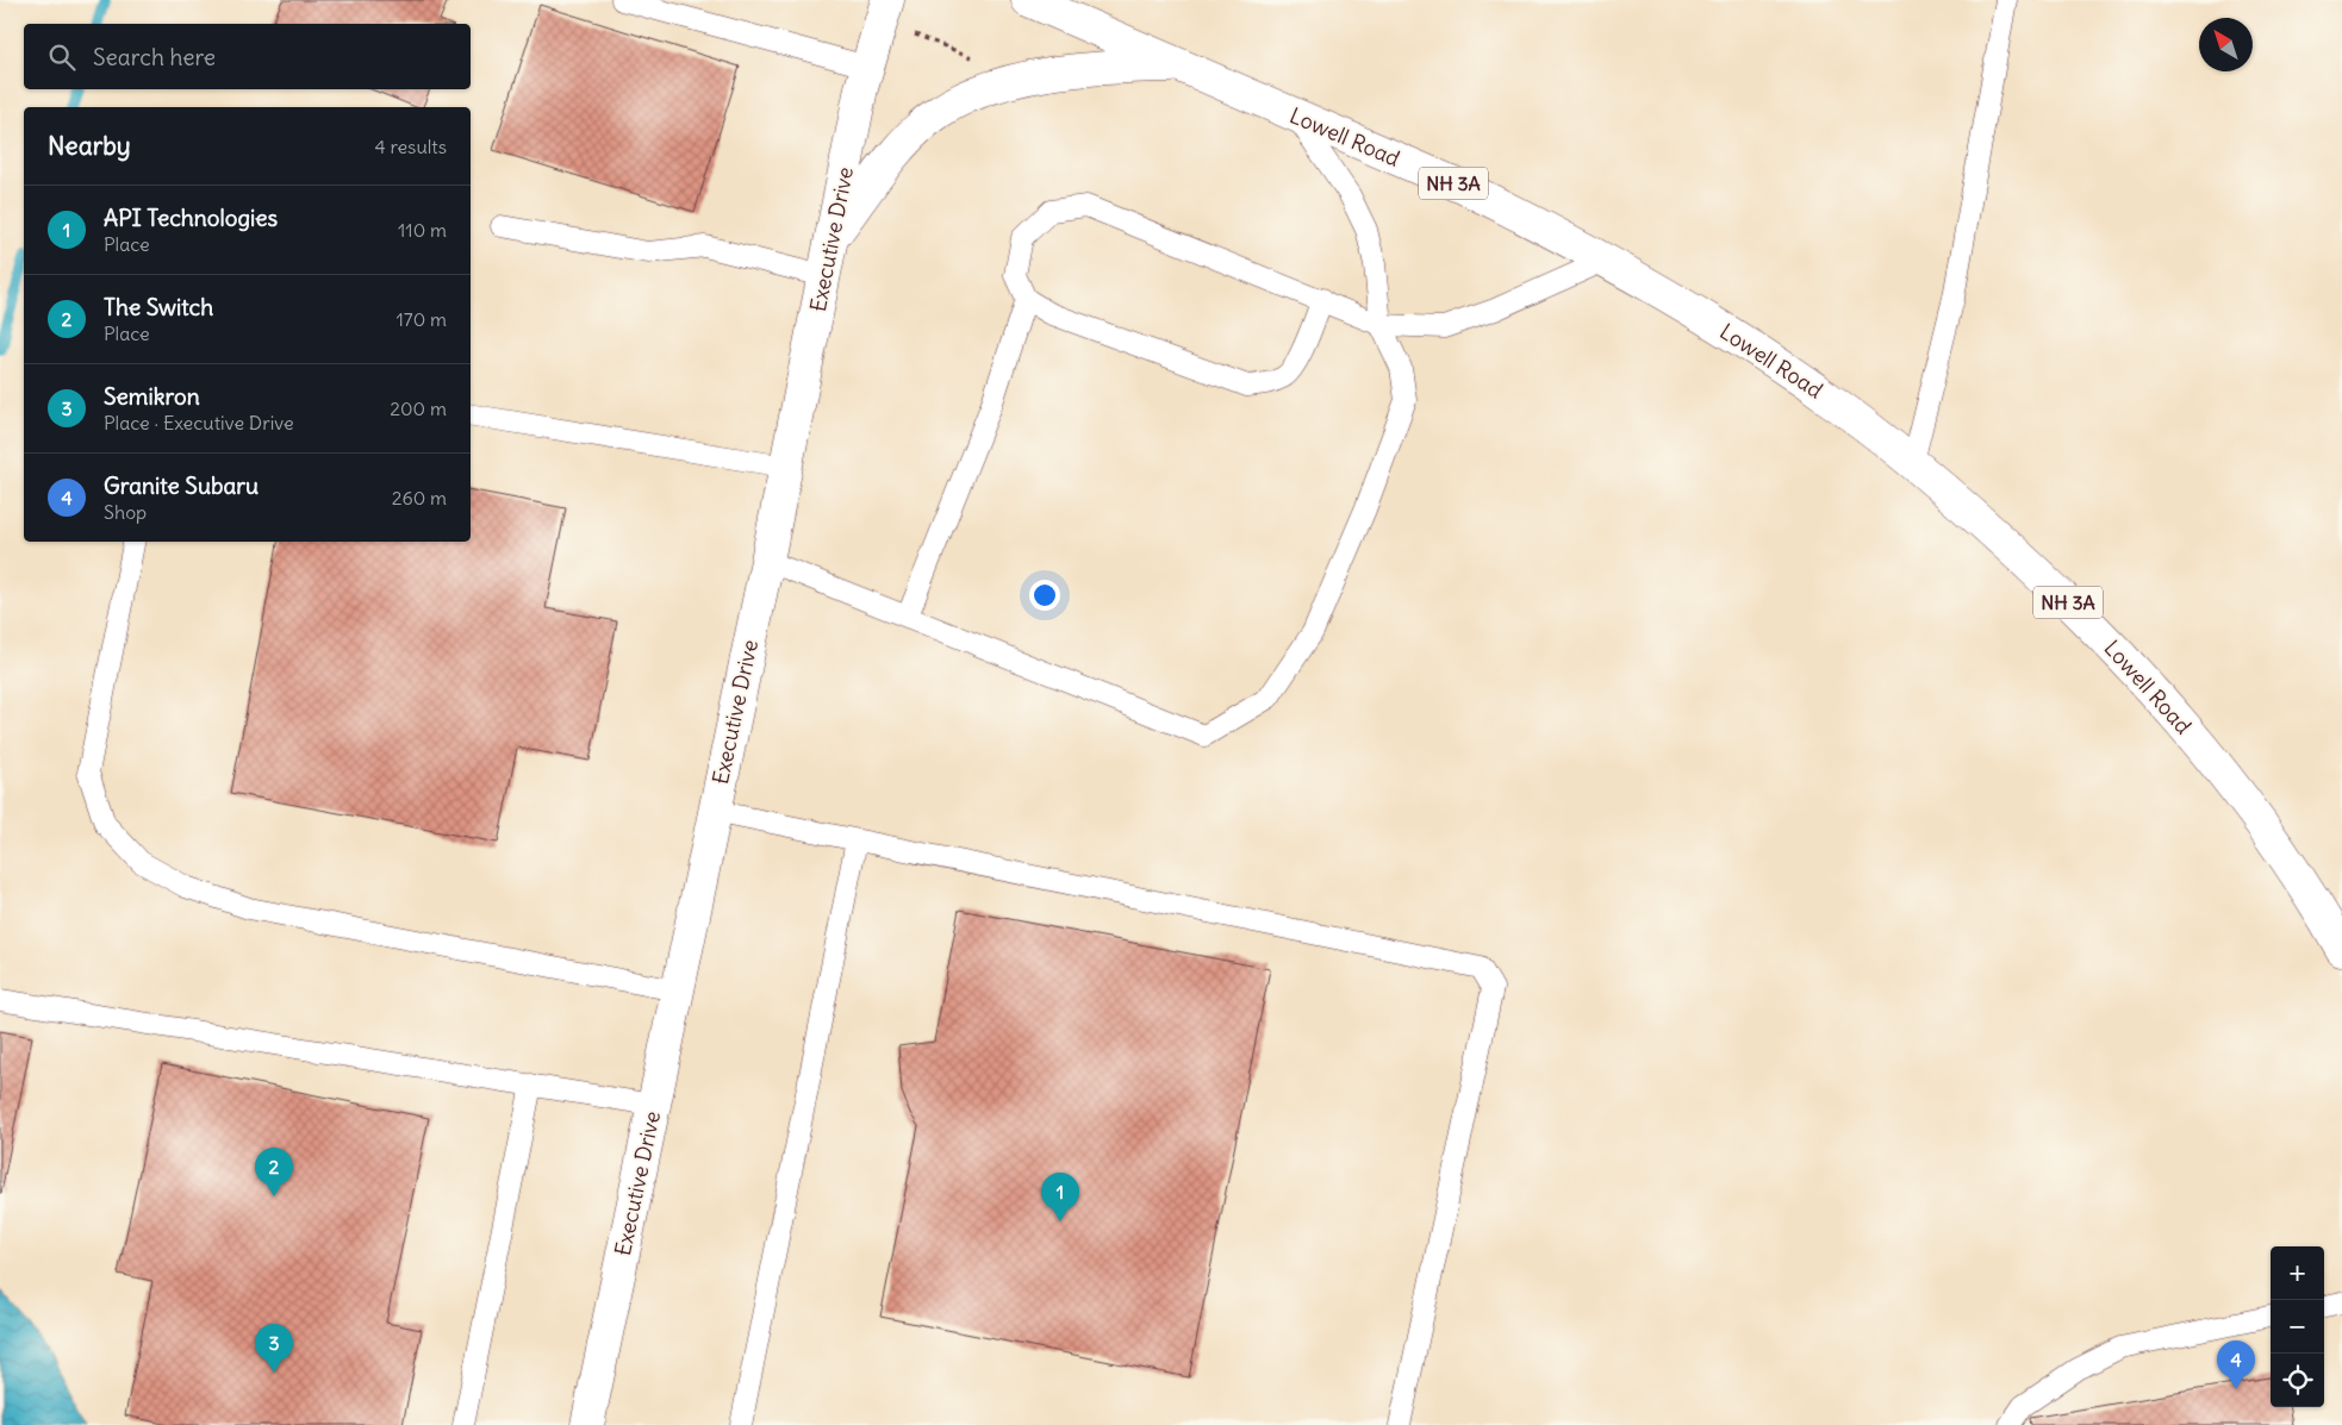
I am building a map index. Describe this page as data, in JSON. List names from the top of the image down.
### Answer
{
  "streets": {
    "main road": ["Lowell Road", "NH 3A", "Executive Drive"]
  },
  "north": "top left",
  "page": {
    "search": "Search here",
    "heading": ["Nearby", "4 results"],
    "list": [
      {
        "mark": "1",
        "name": "API Technologies",
        "note": "Place",
        "value": "110 m"
      },
      {
        "mark": "2",
        "name": "The Switch",
        "note": "Place",
        "value": "170 m"
      },
      {
        "mark": "3",
        "name": "Semikron",
        "note": "Place · Executive Drive",
        "value": "200 m"
      },
      {
        "mark": "4",
        "name": "Granite Subaru",
        "note": "Shop",
        "value": "260 m"
      }
    ],
    "pins": [
      "2",
      "1",
      "3",
      "4"
    ],
    "map_buttons": ["+", "−"]
  }
}
